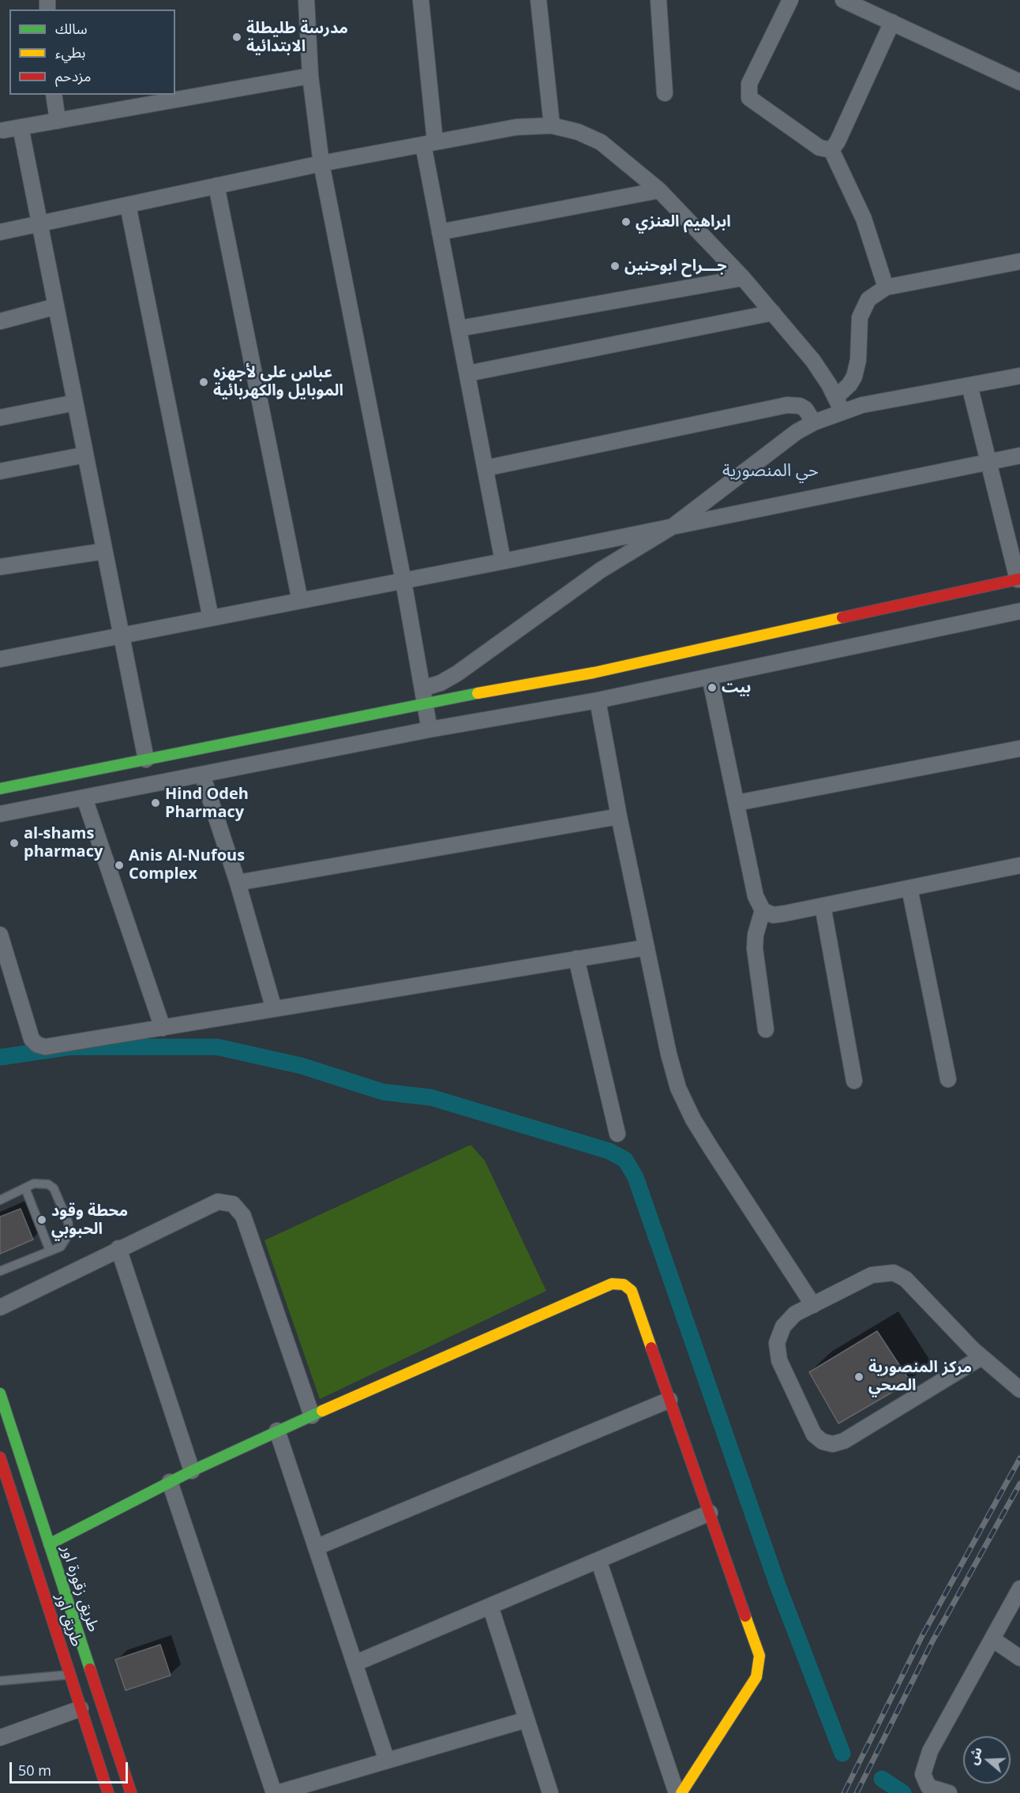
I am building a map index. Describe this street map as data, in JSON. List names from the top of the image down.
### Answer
{
  "streets": {
    "street": ["طريق زقورة اور", "طريق اور"]
  },
  "districts": ["حي المنصورية"],
  "places": [
    "مدرسة طليطلة الابتدائية",
    "ابراهيم العنزي",
    "جـــراح ابوحنين",
    "عباس علي لأجهزه الموبايل والكهربائية",
    "بيت",
    "Hind Odeh Pharmacy",
    "al-shams pharmacy",
    "Anis Al-Nufous Complex",
    "محطة وقود الحبوبي",
    "مركز المنصورية الصحي"
  ],
  "legend": ["سالك", "بطيء", "مزدحم"],
  "scale_bar": "50 m",
  "north": "left"
}
